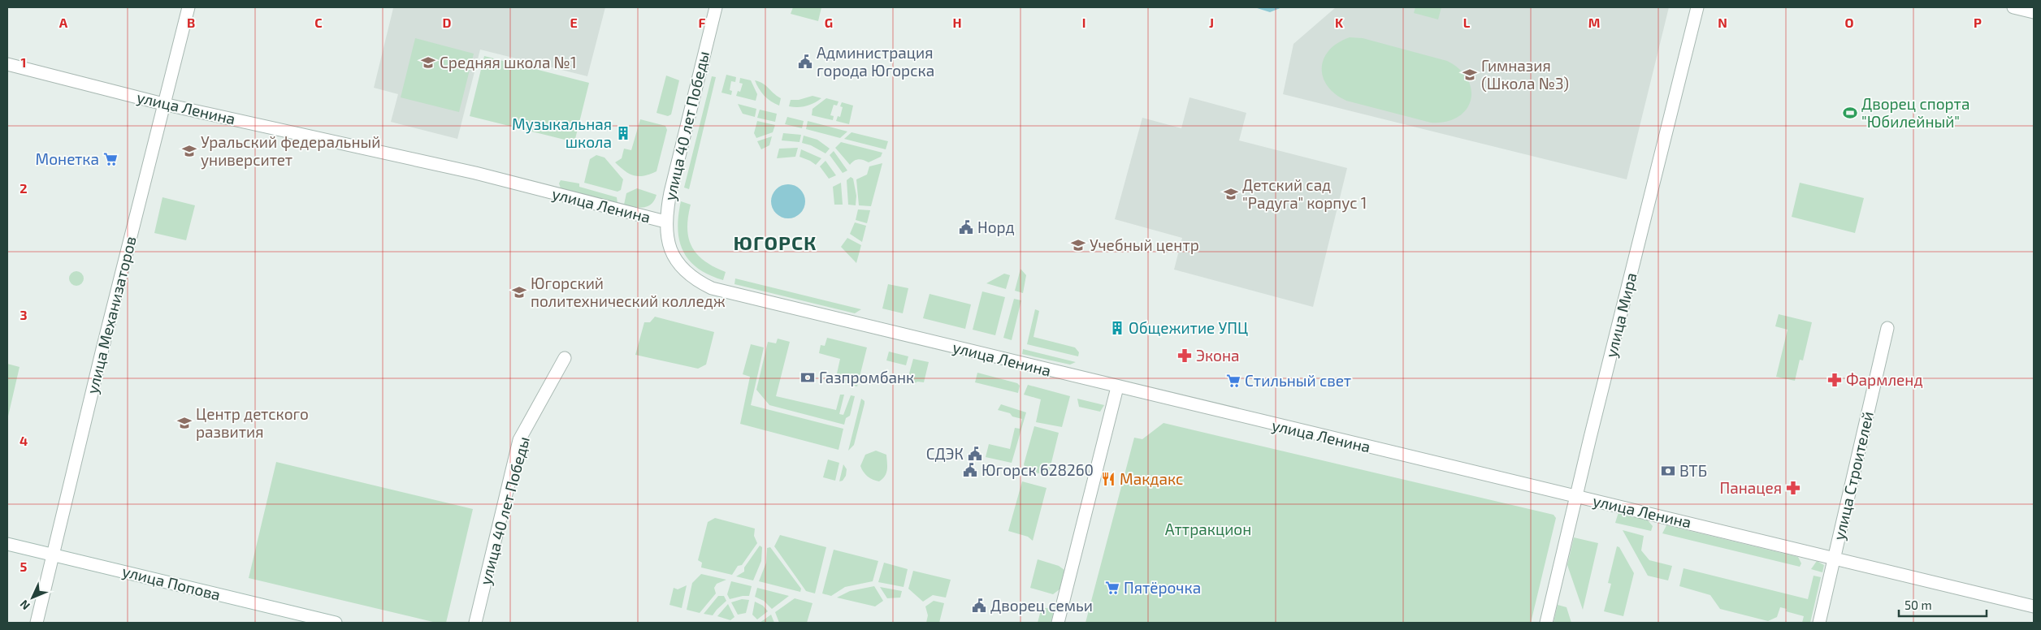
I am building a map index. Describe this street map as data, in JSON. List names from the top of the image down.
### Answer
{
  "streets": {
    "street": [
      "улица Ленина",
      "улица 40 лет Победы",
      "улица Механизаторов",
      "улица Мира",
      "улица Строителей",
      "улица Попова"
    ]
  },
  "crossings": [
    ["улица Ленина", "улица 40 лет Победы"],
    ["улица Ленина", "улица Механизаторов"],
    ["улица Ленина", "улица Мира"],
    ["улица Ленина", "улица Строителей"],
    ["улица Механизаторов", "улица Попова"]
  ],
  "districts": ["ЮГОРСК"],
  "parks": ["Аттракцион"],
  "places": {
    "public building": [
      "Администрация города Югорска",
      "Норд",
      "СДЭК",
      "Югорск 628260",
      "Дворец семьи"
    ],
    "school or university": [
      "Средняя школа №1",
      "Гимназия (Школа №3)",
      "Уральский федеральный университет",
      "Детский сад \"Радуга\" корпус 1",
      "Учебный центр",
      "Югорский политехнический колледж",
      "Центр детского развития"
    ],
    "sports": ["Дворец спорта \"Юбилейный\""],
    "building": ["Музыкальная школа", "Общежитие УПЦ"],
    "supermarket": ["Монетка", "Стильный свет", "Пятёрочка"],
    "pharmacy": ["Экона", "Фармленд", "Панацея"],
    "bank": ["Газпромбанк", "ВТБ"],
    "restaurant": ["Макдакс"]
  },
  "scale_bar": "50 m",
  "north": "bottom left",
  "grid": {
    "columns": [
      "A",
      "B",
      "C",
      "D",
      "E",
      "F",
      "G",
      "H",
      "I",
      "J",
      "K",
      "L",
      "M",
      "N",
      "O",
      "P"
    ],
    "rows": [
      "1",
      "2",
      "3",
      "4",
      "5"
    ]
  }
}
